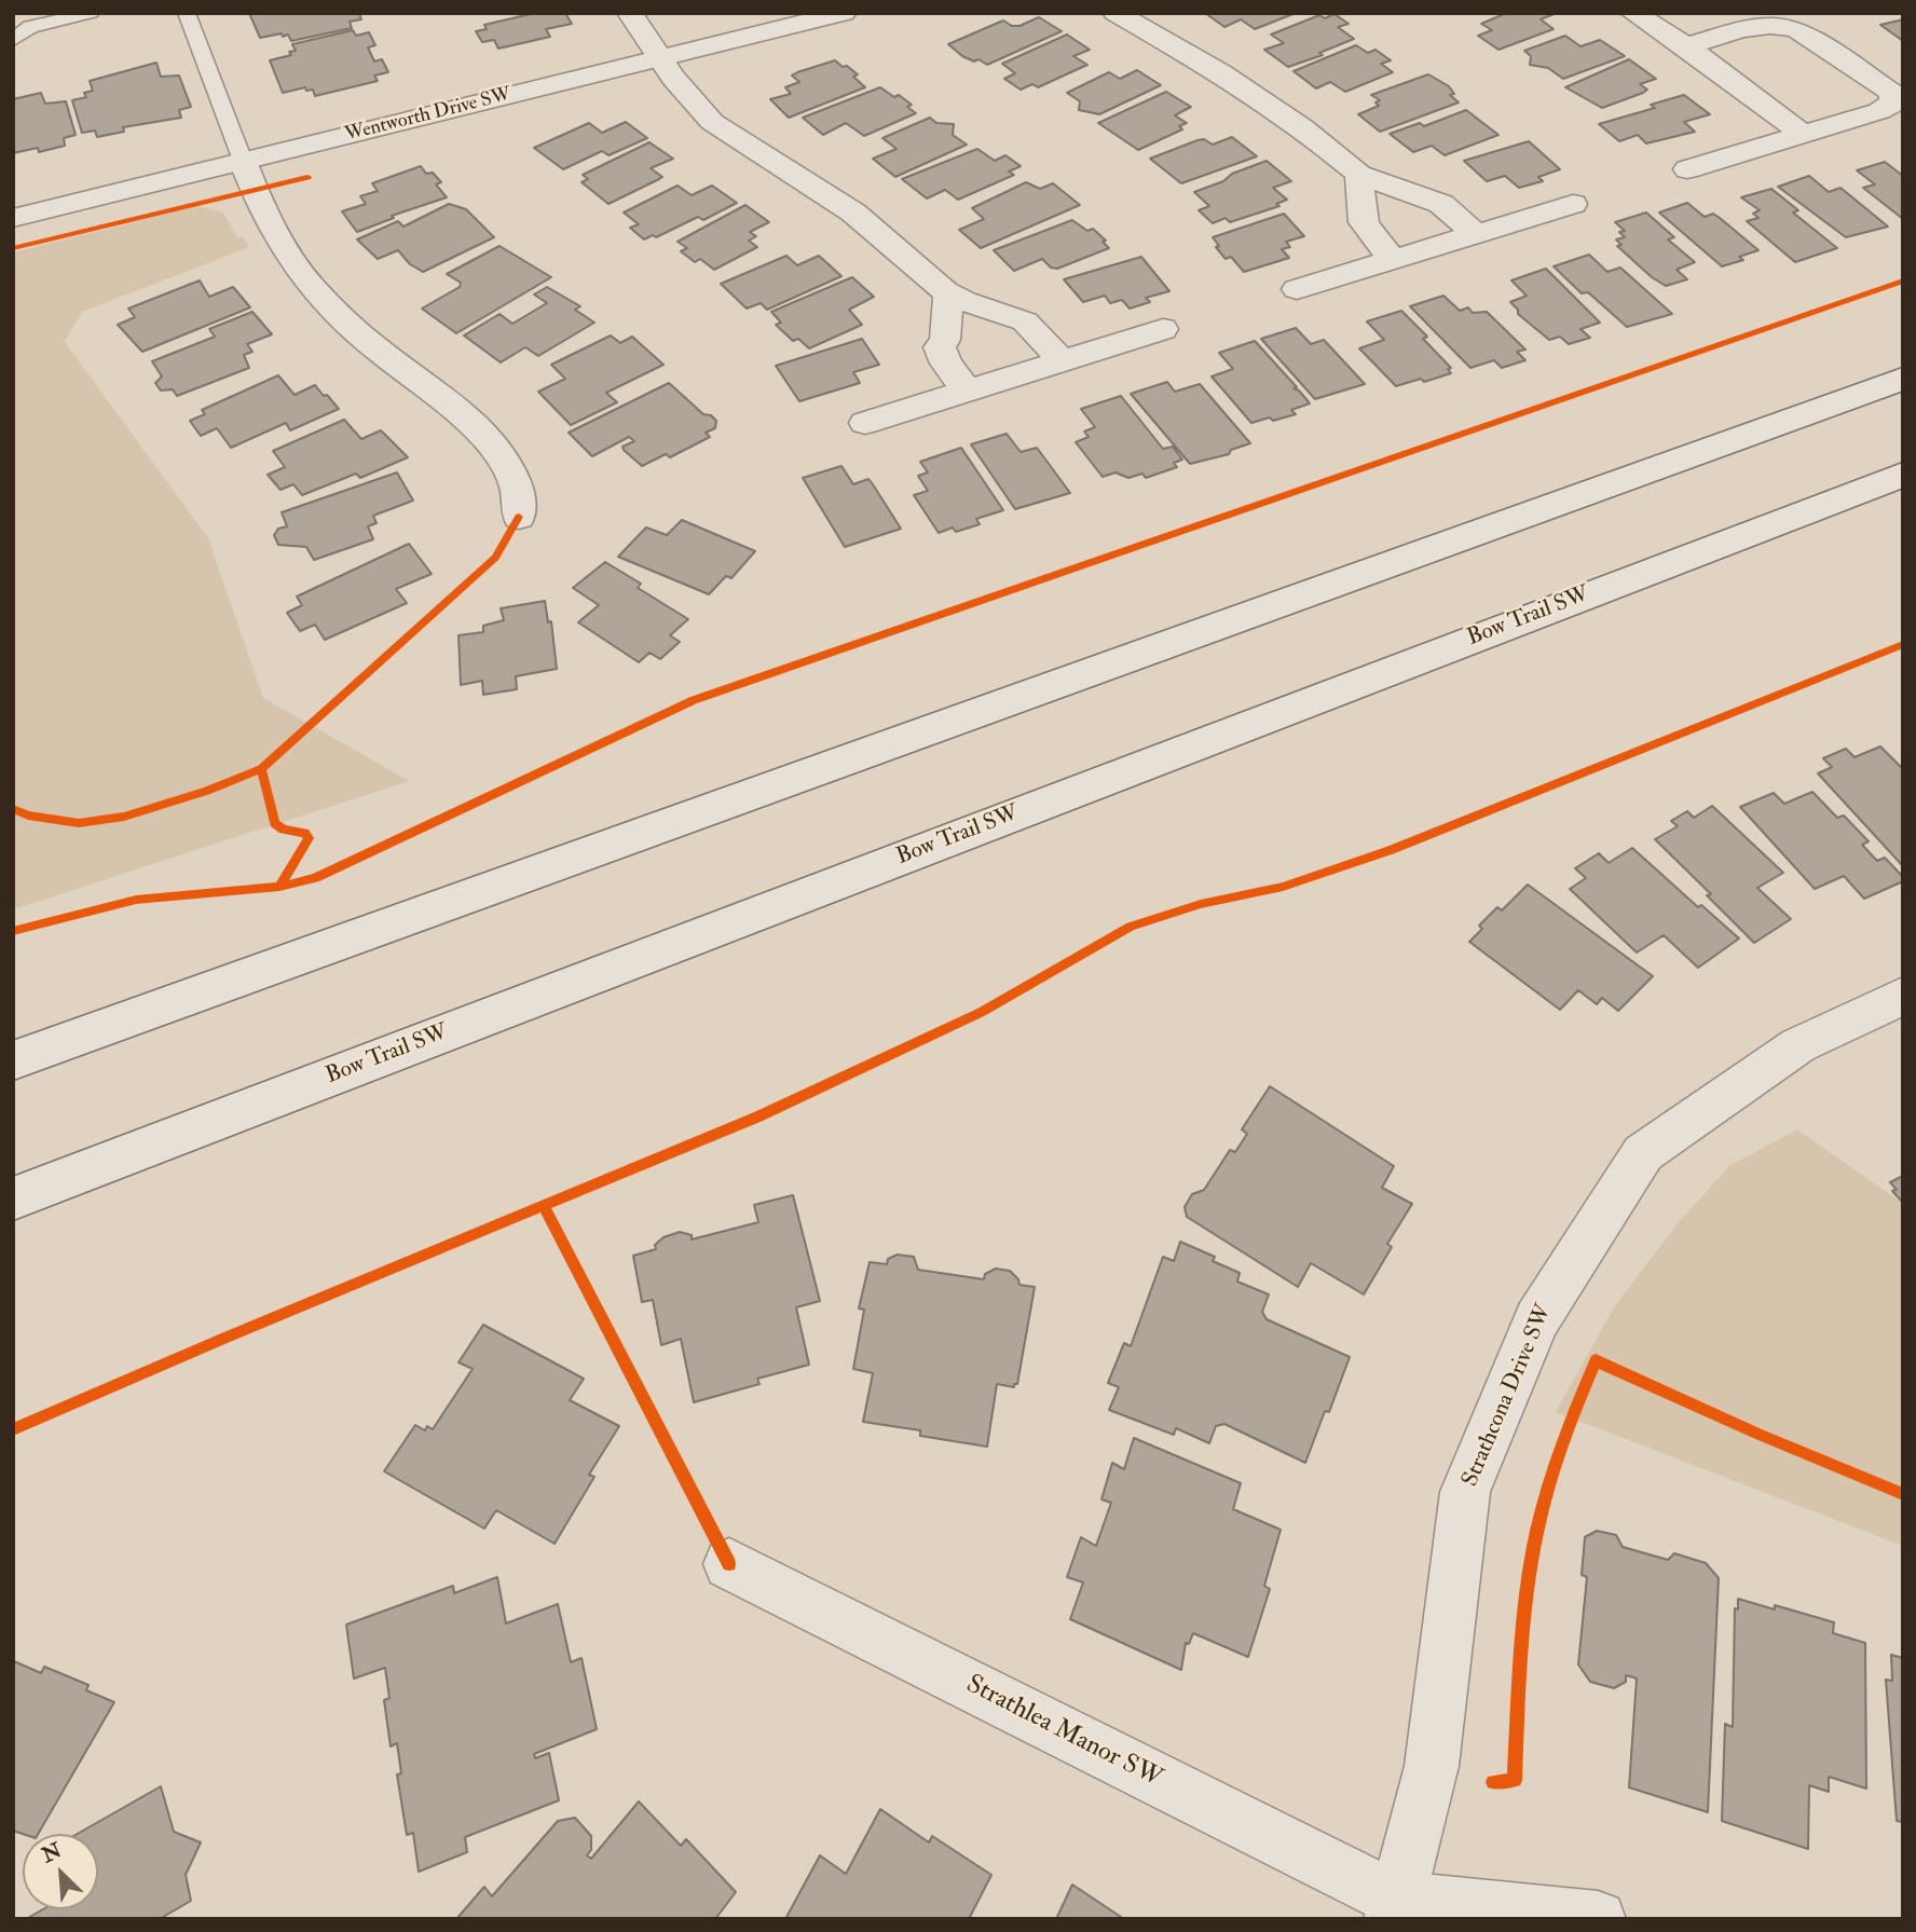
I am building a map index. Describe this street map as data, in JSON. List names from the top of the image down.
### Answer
{
  "streets": {
    "street": [
      "Wentworth Drive SW",
      "Bow Trail SW",
      "Strathcona Drive SW",
      "Strathlea Manor SW"
    ]
  },
  "crossings": [
    ["Strathcona Drive SW", "Strathlea Manor SW"]
  ],
  "north": "top left"
}
